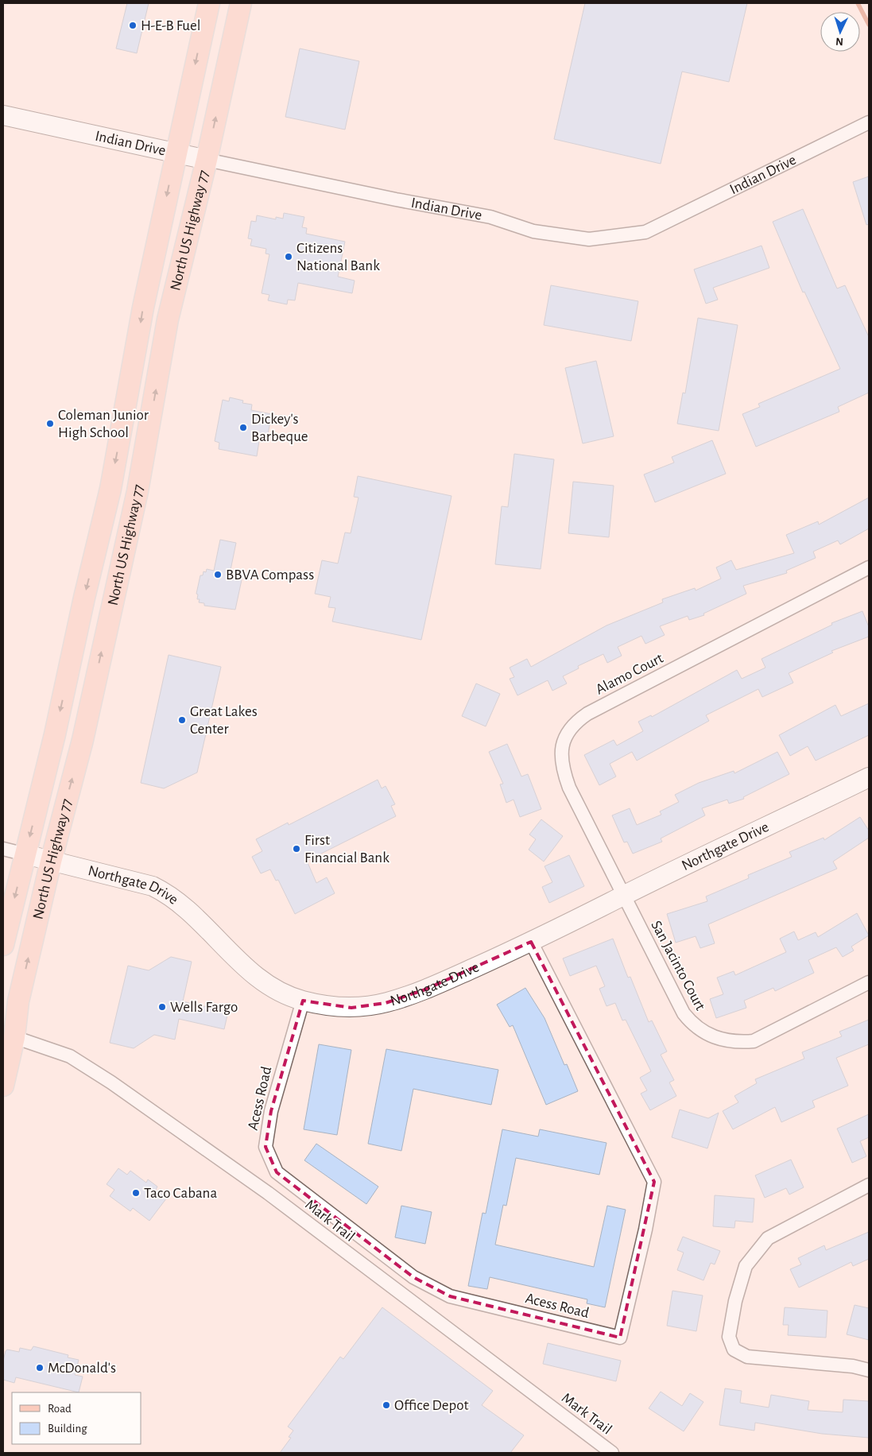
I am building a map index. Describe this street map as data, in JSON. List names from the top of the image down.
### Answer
{
  "streets": {
    "main road": ["North US Highway 77"],
    "street": [
      "Indian Drive",
      "Alamo Court",
      "Northgate Drive",
      "San Jacinto Court",
      "Acess Road",
      "Mark Trail"
    ]
  },
  "crossings": [
    ["Indian Drive", "North US Highway 77"],
    ["North US Highway 77", "Northgate Drive"],
    ["North US Highway 77", "Mark Trail"],
    ["Alamo Court", "Northgate Drive"],
    ["Alamo Court", "San Jacinto Court"],
    ["Northgate Drive", "San Jacinto Court"],
    ["Northgate Drive", "Acess Road"]
  ],
  "places": [
    "H-E-B Fuel",
    "Citizens National Bank",
    "Coleman Junior High School",
    "Dickey's Barbeque",
    "BBVA Compass",
    "Great Lakes Center",
    "First Financial Bank",
    "Wells Fargo",
    "Taco Cabana",
    "McDonald's",
    "Office Depot"
  ],
  "legend": ["Road", "Building"],
  "north": "bottom"
}
